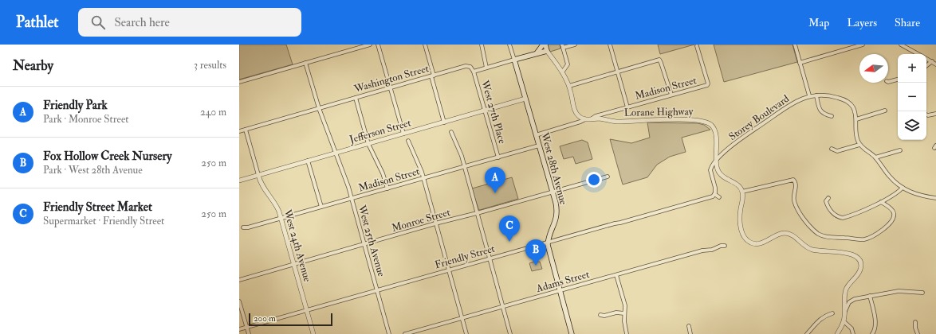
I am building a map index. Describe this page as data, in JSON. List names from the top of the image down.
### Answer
{
  "streets": {
    "main road": ["West 28th Avenue"],
    "street": [
      "Washington Street",
      "Madison Street",
      "West 27th Place",
      "Lorane Highway",
      "Storey Boulevard",
      "Jefferson Street",
      "Monroe Street",
      "West 25th Avenue",
      "West 24th Avenue",
      "Friendly Street",
      "Adams Street"
    ]
  },
  "crossings": [
    ["Washington Street", "West 27th Place"],
    ["Washington Street", "West 25th Avenue"],
    ["Washington Street", "West 24th Avenue"],
    ["Madison Street", "West 27th Place"],
    ["Madison Street", "Lorane Highway"],
    ["Madison Street", "West 28th Avenue"],
    ["Madison Street", "West 25th Avenue"],
    ["Madison Street", "West 24th Avenue"],
    ["West 27th Place", "Jefferson Street"],
    ["Lorane Highway", "Storey Boulevard"],
    ["Jefferson Street", "West 28th Avenue"],
    ["Jefferson Street", "West 25th Avenue"],
    ["Jefferson Street", "West 24th Avenue"],
    ["West 28th Avenue", "Monroe Street"],
    ["West 28th Avenue", "Friendly Street"],
    ["West 28th Avenue", "Adams Street"],
    ["Monroe Street", "West 25th Avenue"],
    ["Monroe Street", "West 24th Avenue"],
    ["West 25th Avenue", "Friendly Street"],
    ["West 24th Avenue", "Friendly Street"]
  ],
  "scale_bar": "200 m",
  "north": "left",
  "page": {
    "header": "Pathlet",
    "search": "Search here",
    "nav": ["Map", "Layers", "Share"],
    "heading": ["Nearby", "3 results"],
    "map_buttons": ["+", "−"],
    "list": [
      {
        "mark": "A",
        "name": "Friendly Park",
        "note": "Park · Monroe Street",
        "value": "240 m"
      },
      {
        "mark": "B",
        "name": "Fox Hollow Creek Nursery",
        "note": "Park · West 28th Avenue",
        "value": "250 m"
      },
      {
        "mark": "C",
        "name": "Friendly Street Market",
        "note": "Supermarket · Friendly Street",
        "value": "250 m"
      }
    ],
    "pins": ["A", "C", "B"],
    "scale": "200 m"
  }
}
